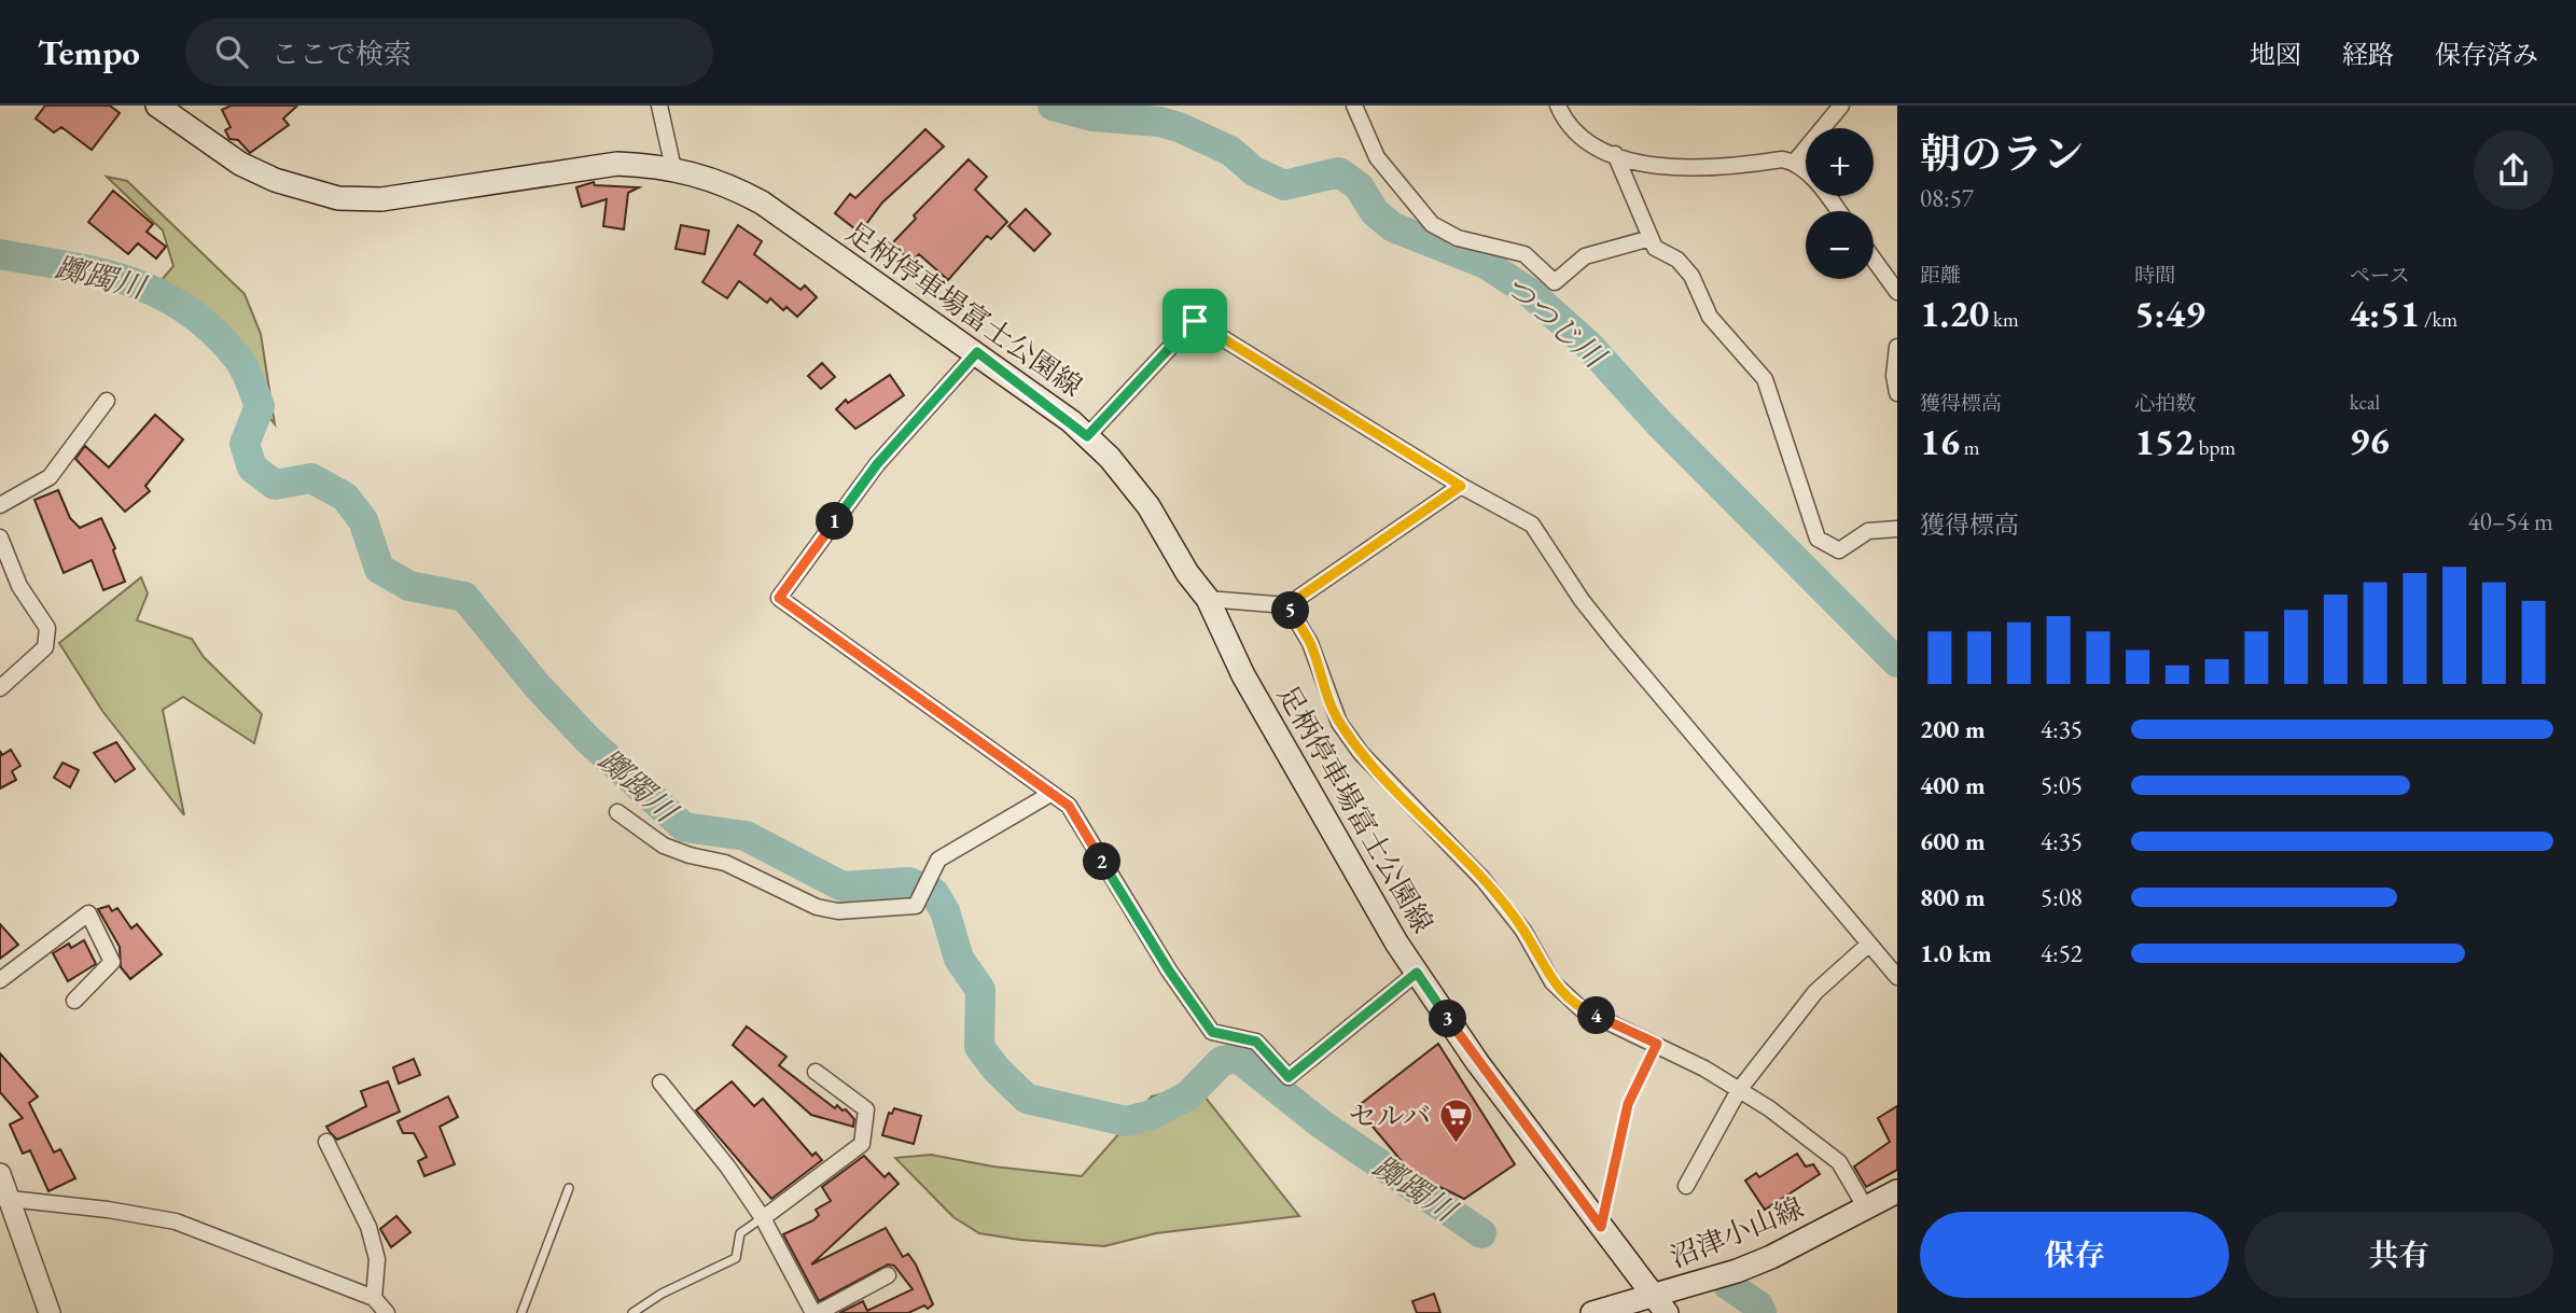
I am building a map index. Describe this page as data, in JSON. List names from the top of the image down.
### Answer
{
  "streets": {
    "main road": ["足柄停車場富士公園線", "沼津小山線"]
  },
  "crossings": [
    ["足柄停車場富士公園線", "沼津小山線"]
  ],
  "water": ["躑躅川", "つつじ川"],
  "places": {
    "supermarket": ["セルバ"]
  },
  "page": {
    "header": "Tempo",
    "search": "ここで検索",
    "nav": ["地図", "経路", "保存済み"],
    "heading": ["朝のラン", "08:57"],
    "map_buttons": ["+", "−"],
    "stats": [
      ["距離", "1.20 km"],
      ["時間", "5:49"],
      ["ペース", "4:51 /km"],
      ["獲得標高", "16 m"],
      ["心拍数", "152 bpm"],
      ["kcal", "96"]
    ],
    "chart": ["獲得標高", "40–54 m"],
    "pins": [
      "1",
      "5",
      "2",
      "4",
      "3"
    ],
    "list": [
      {
        "name": "200 m",
        "note": "4:35"
      },
      {
        "name": "400 m",
        "note": "5:05"
      },
      {
        "name": "600 m",
        "note": "4:35"
      },
      {
        "name": "800 m",
        "note": "5:08"
      },
      {
        "name": "1.0 km",
        "note": "4:52"
      }
    ],
    "buttons": ["保存", "共有"]
  }
}
